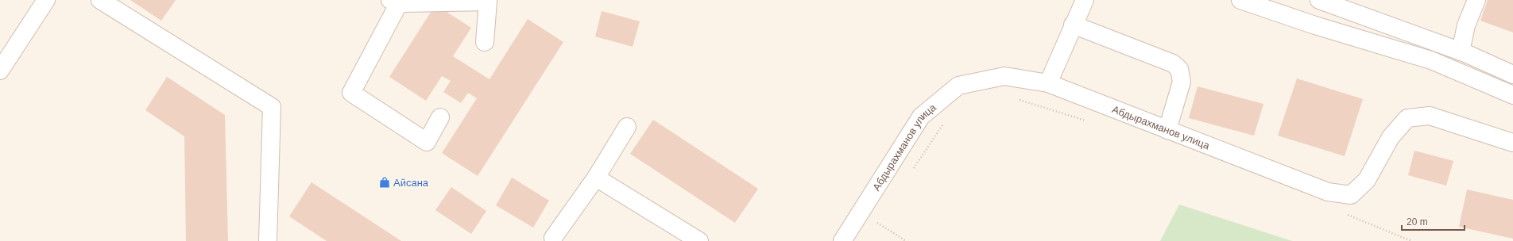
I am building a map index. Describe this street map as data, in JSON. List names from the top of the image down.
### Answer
{
  "streets": {
    "street": ["Абдырахманов улица"]
  },
  "places": {
    "shop": ["Айсана"]
  },
  "scale_bar": "20 m"
}
